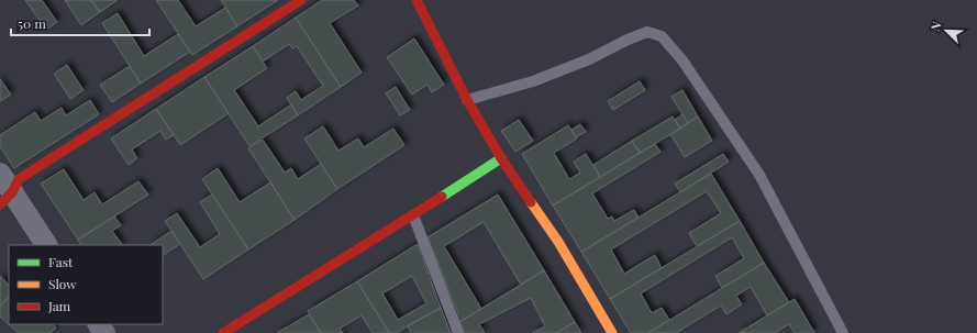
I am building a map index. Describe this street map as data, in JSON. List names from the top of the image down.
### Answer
{
  "legend": ["Fast", "Slow", "Jam"],
  "scale_bar": "50 m",
  "north": "top left"
}
